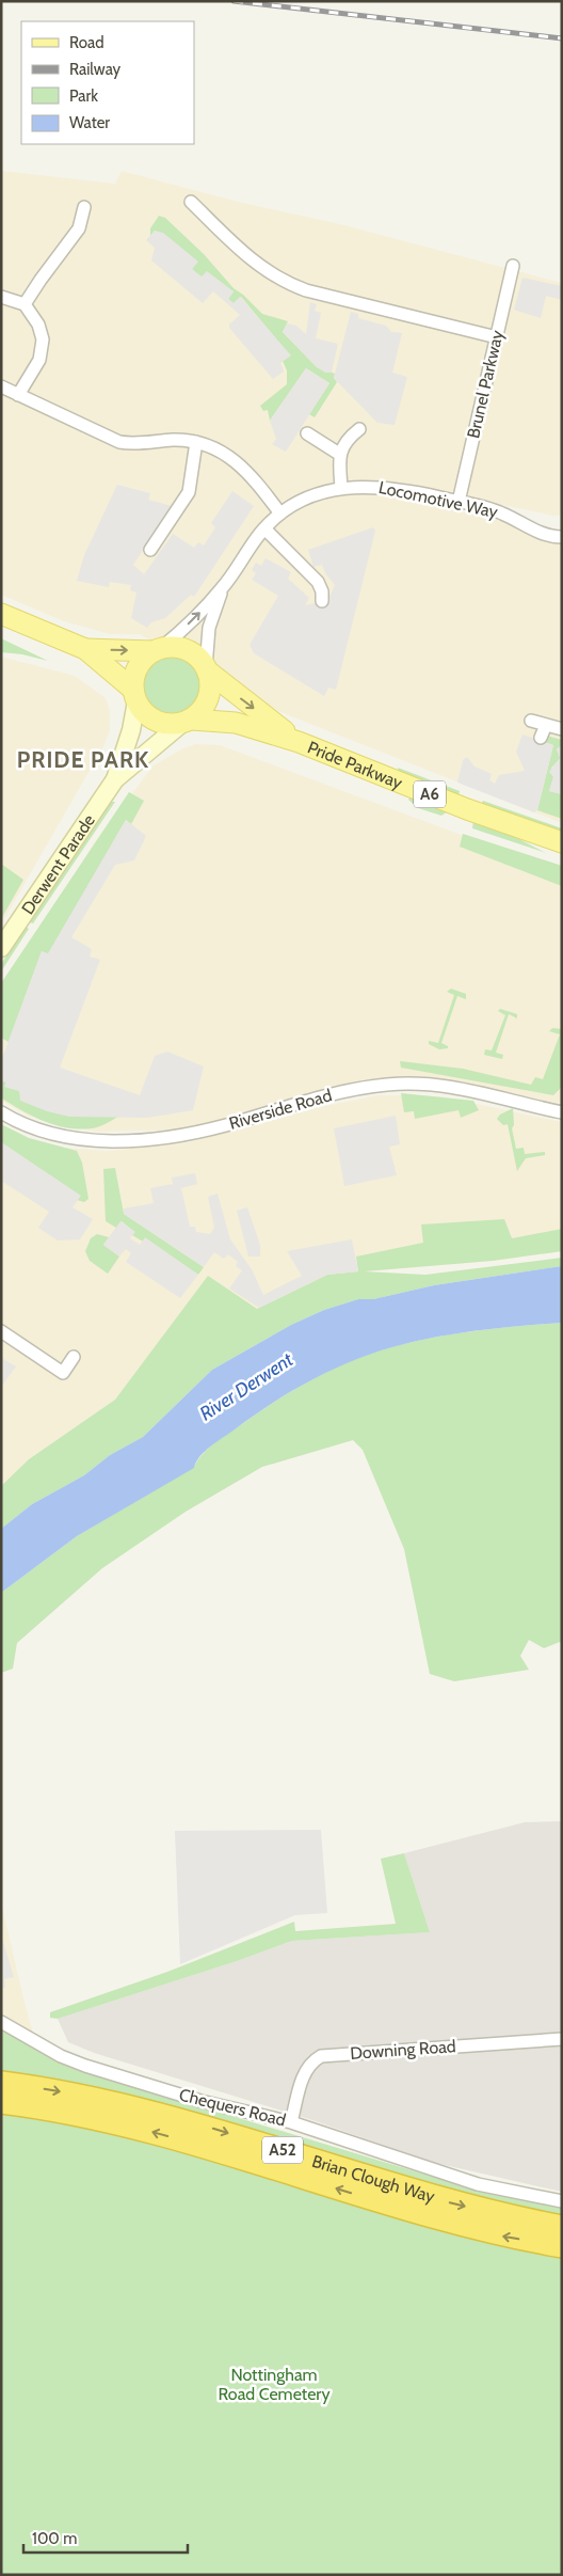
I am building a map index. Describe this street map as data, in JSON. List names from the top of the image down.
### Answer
{
  "streets": {
    "highway": ["A52", "Brian Clough Way"],
    "main road": ["Pride Parkway", "A6"],
    "street": [
      "Brunel Parkway",
      "Locomotive Way",
      "Derwent Parade",
      "Riverside Road",
      "Downing Road",
      "Chequers Road"
    ]
  },
  "crossings": [
    ["Brunel Parkway", "Locomotive Way"],
    ["Locomotive Way", "Pride Parkway"],
    ["Locomotive Way", "A6"],
    ["Locomotive Way", "Derwent Parade"],
    ["Pride Parkway", "A6"],
    ["Pride Parkway", "Derwent Parade"],
    ["A6", "Derwent Parade"],
    ["Downing Road", "Chequers Road"]
  ],
  "districts": ["PRIDE PARK"],
  "water": ["River Derwent"],
  "parks": ["Nottingham Road Cemetery"],
  "legend": [
    "Road",
    "Railway",
    "Park",
    "Water"
  ],
  "scale_bar": "100 m"
}
